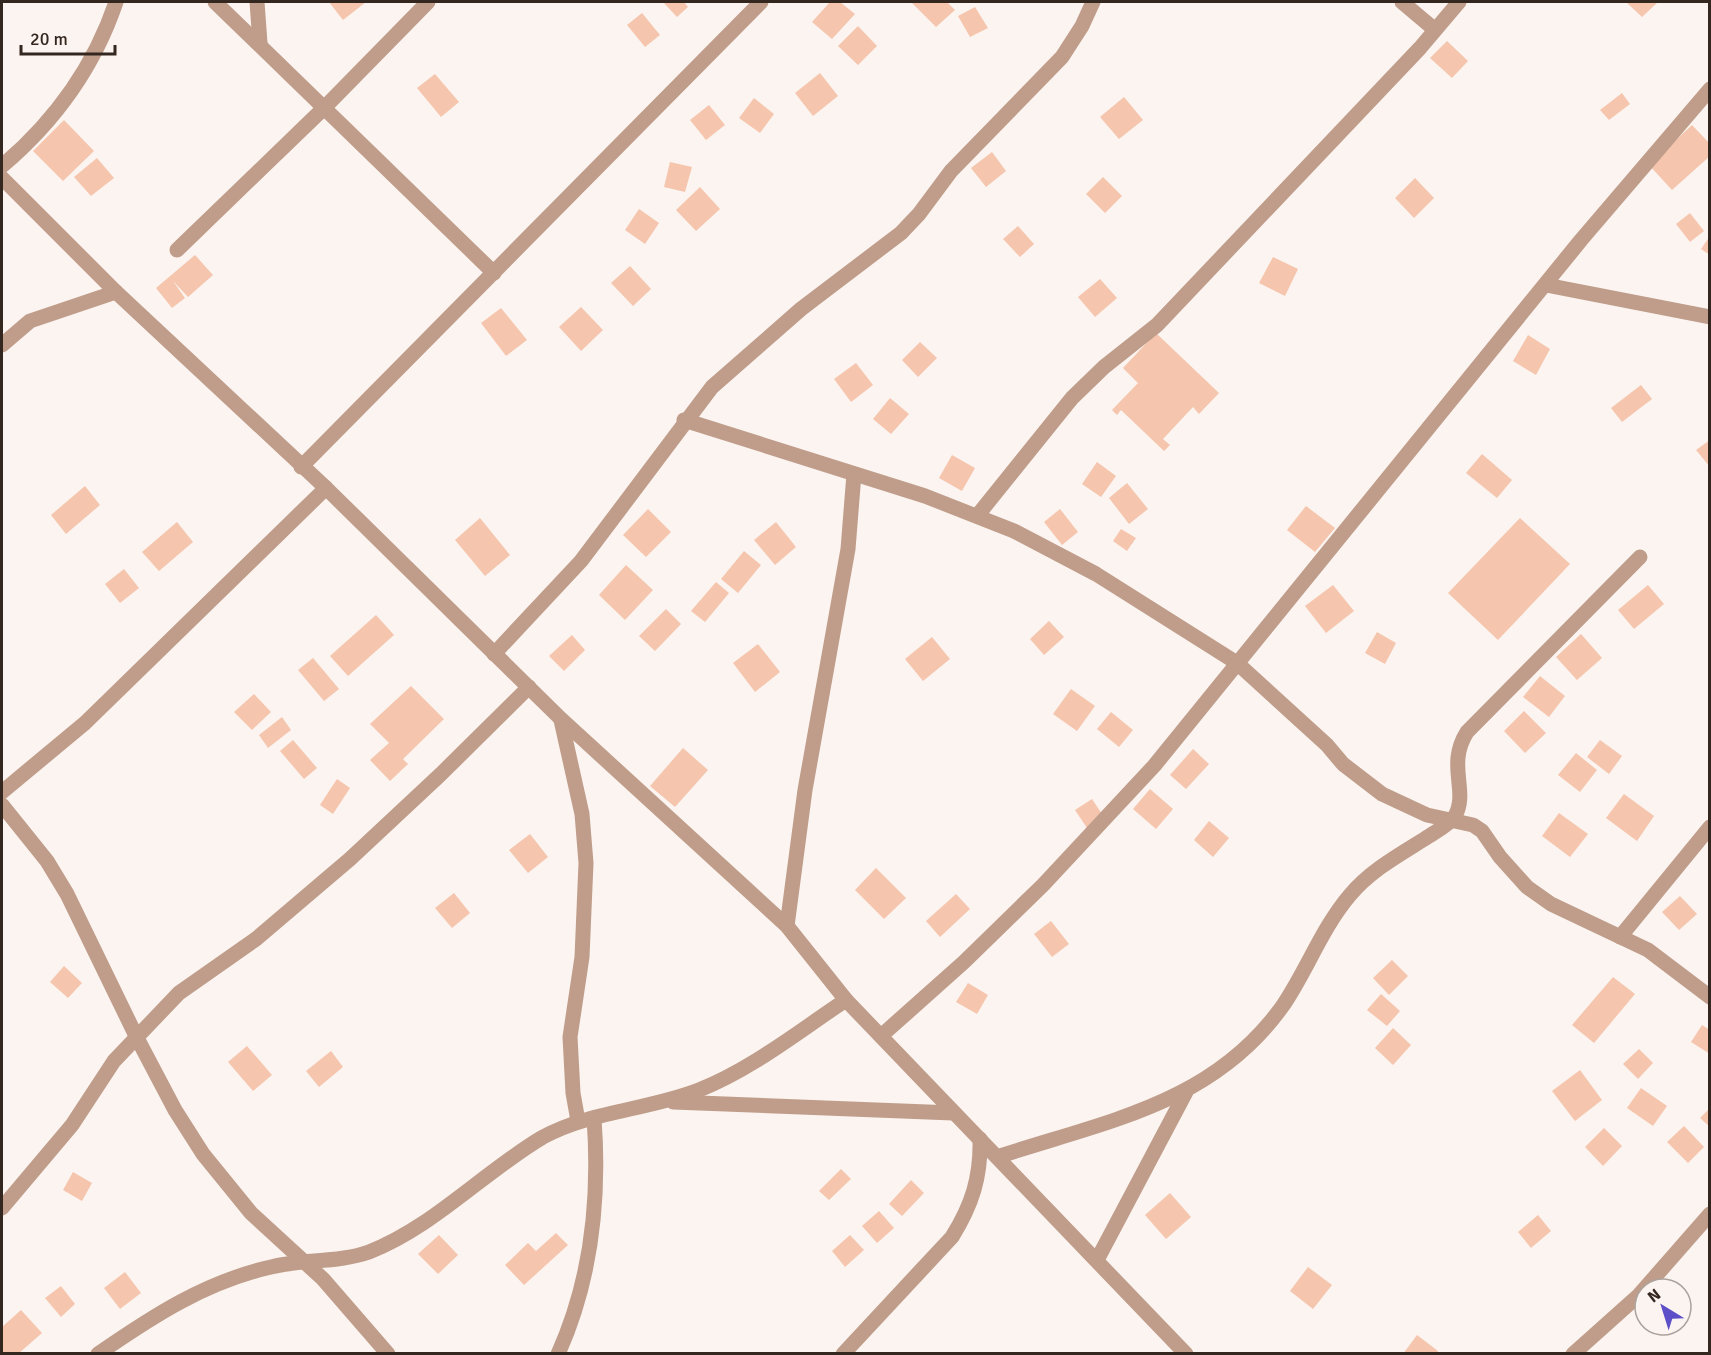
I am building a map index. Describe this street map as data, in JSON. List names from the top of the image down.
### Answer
{
  "scale_bar": "20 m",
  "north": "top left"
}
